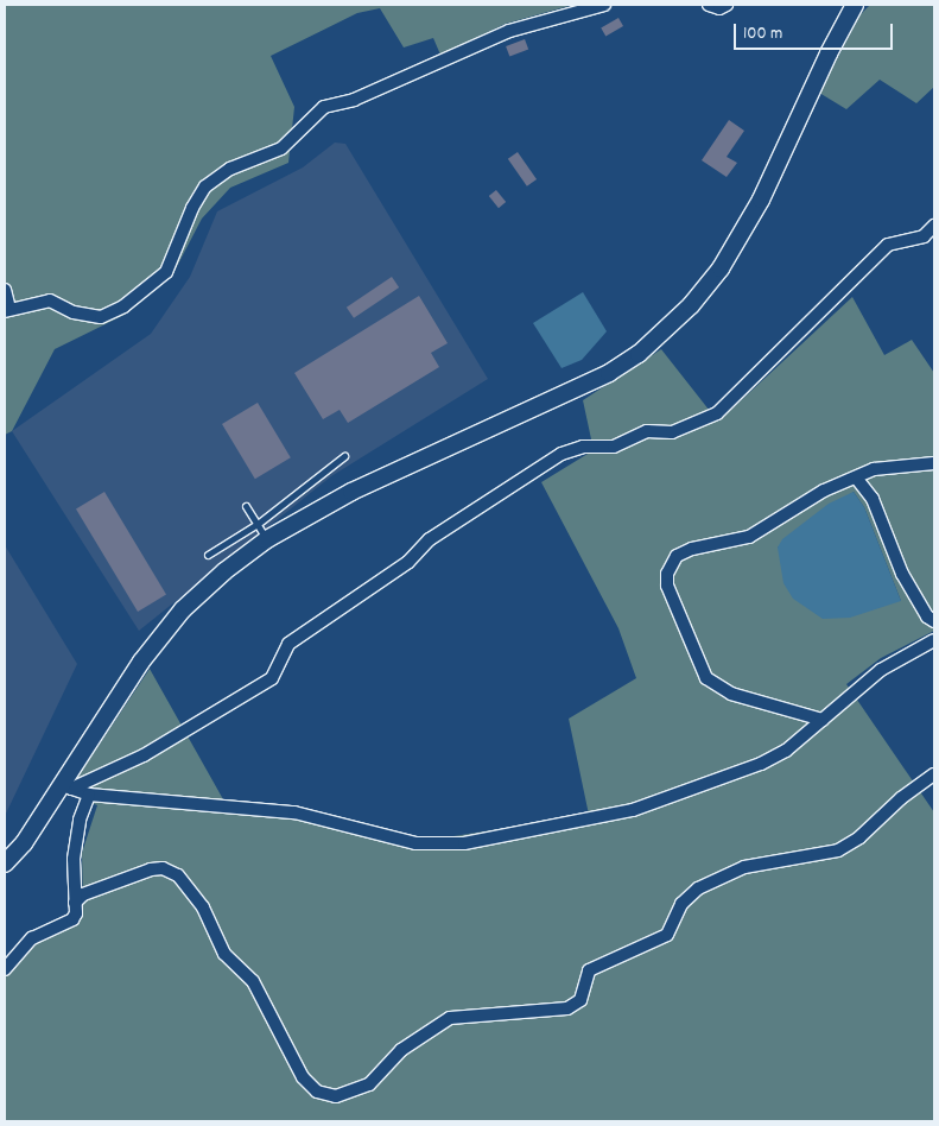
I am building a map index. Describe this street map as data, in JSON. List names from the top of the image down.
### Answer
{
  "scale_bar": "100 m"
}
